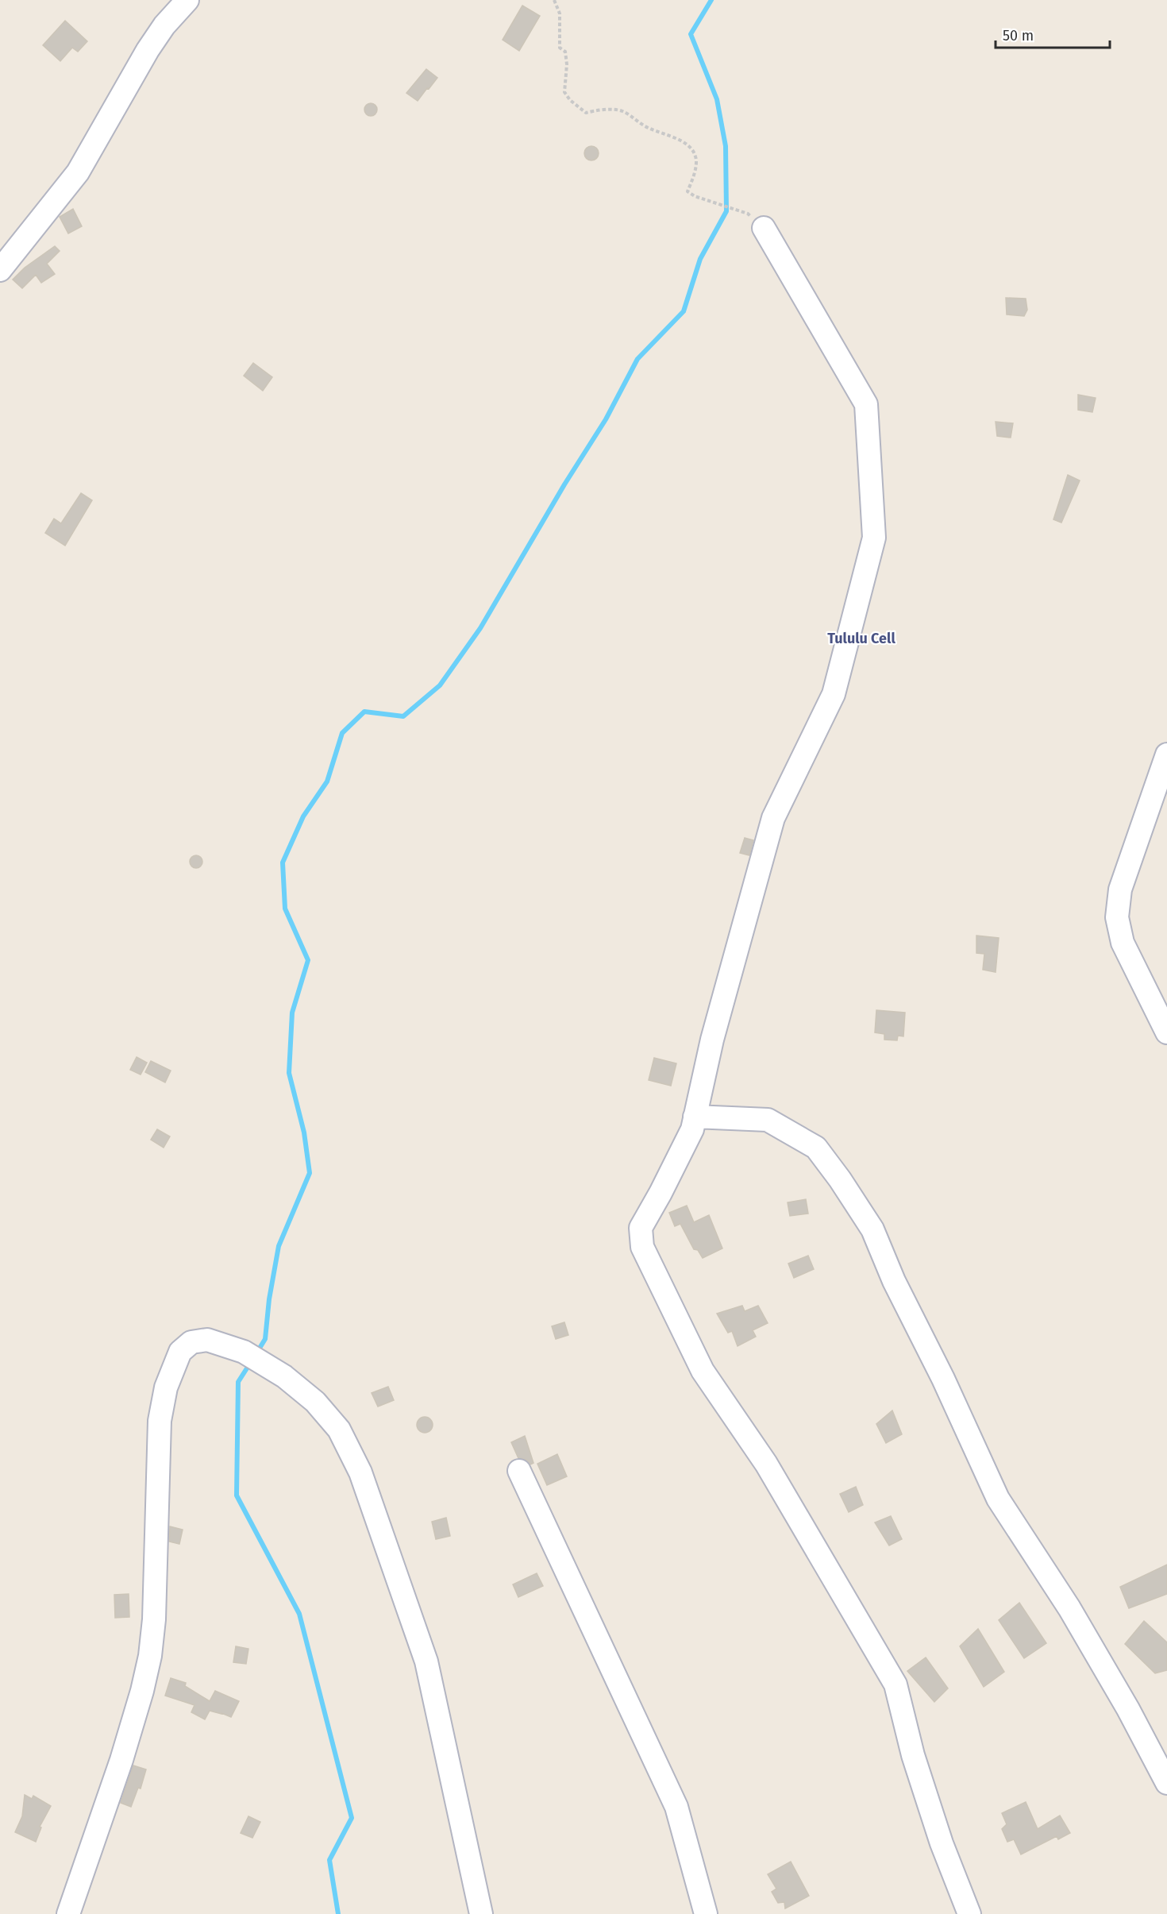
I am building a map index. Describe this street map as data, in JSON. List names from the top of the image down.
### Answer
{
  "districts": ["Tululu Cell"],
  "scale_bar": "50 m"
}
